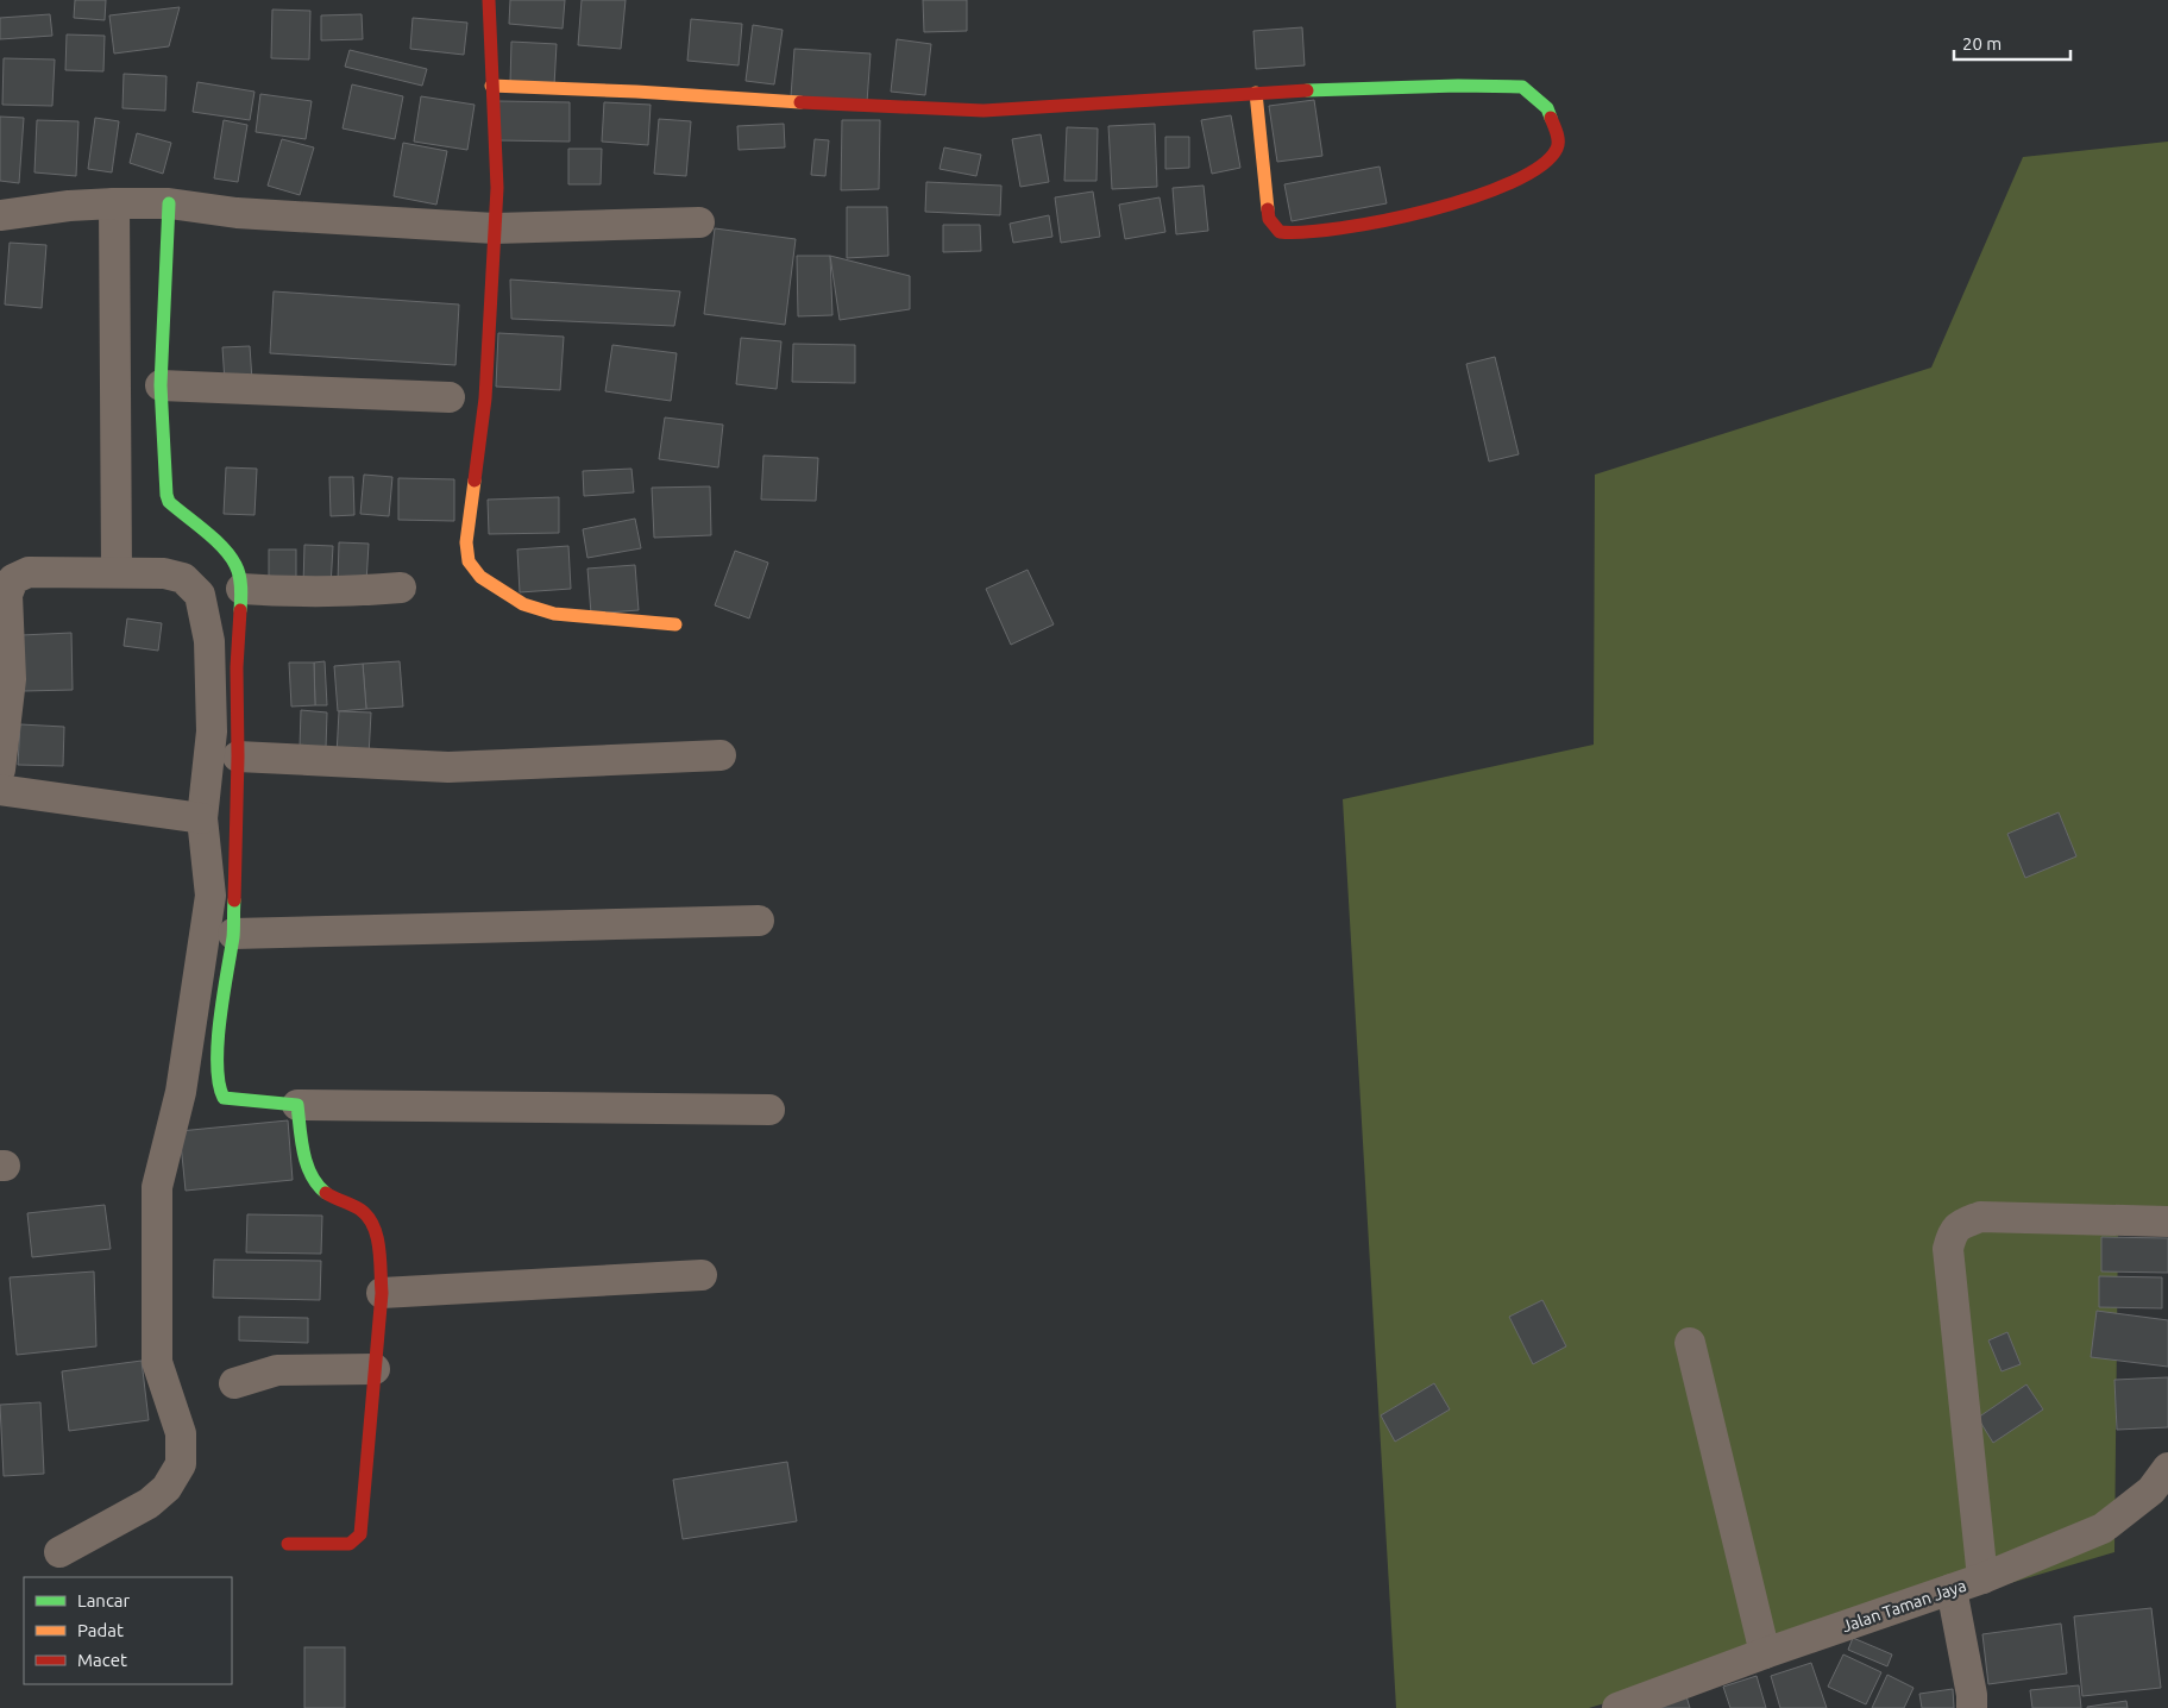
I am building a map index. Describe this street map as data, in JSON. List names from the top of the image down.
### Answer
{
  "streets": {
    "street": ["Jalan Taman Jaya"]
  },
  "legend": ["Lancar", "Padat", "Macet"],
  "scale_bar": "20 m"
}
